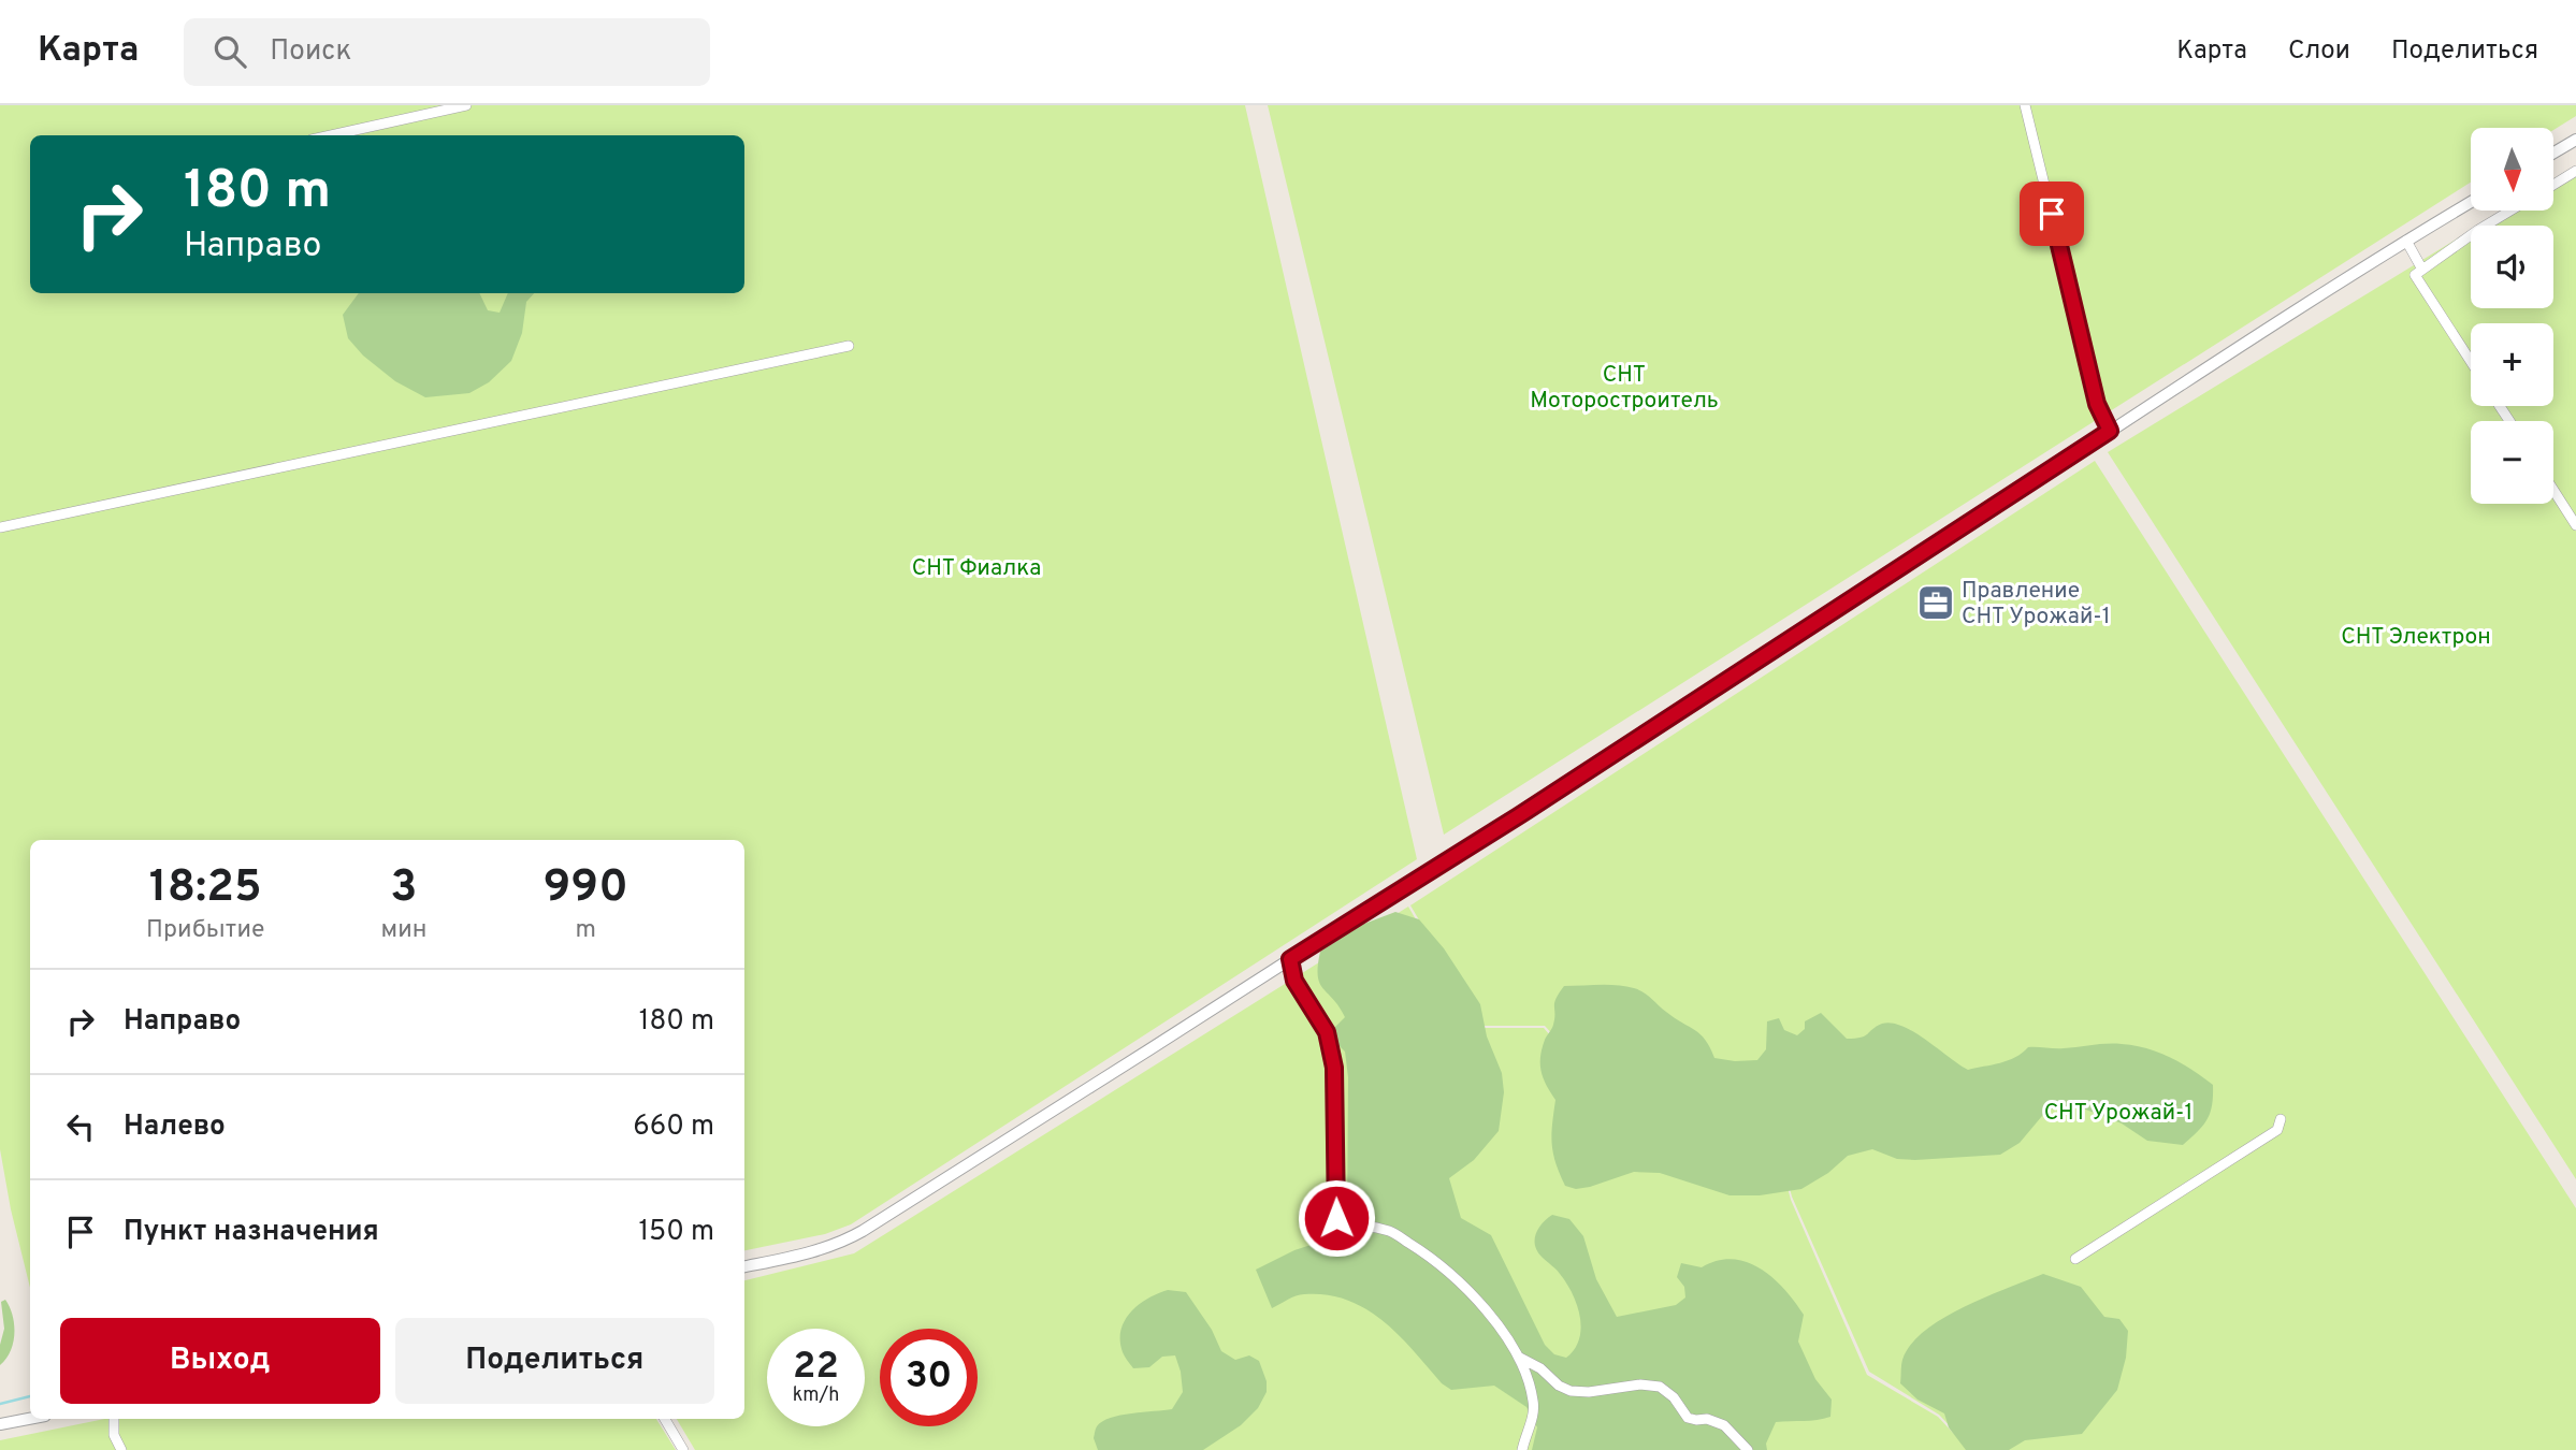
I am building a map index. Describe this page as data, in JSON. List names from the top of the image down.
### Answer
{
  "parks": [
    "СНТ Моторостроитель",
    "СНТ Фиалка",
    "СНТ Электрон",
    "СНТ Урожай-1"
  ],
  "places": {
    "office": ["Правление СНТ Урожай-1"]
  },
  "north": "bottom",
  "page": {
    "header": "Карта",
    "search": "Поиск",
    "nav": ["Карта", "Слои", "Поделиться"],
    "map_buttons": ["+", "−"],
    "turn": ["180 m", "Направо"],
    "eta": [
      "18:25",
      "Прибытие",
      "3",
      "мин",
      "990",
      "m"
    ],
    "list": [
      {
        "name": "Направо",
        "value": "180 m"
      },
      {
        "name": "Налево",
        "value": "660 m"
      },
      {
        "name": "Пункт назначения",
        "value": "150 m"
      }
    ],
    "buttons": ["Выход", "Поделиться"],
    "speed": "22 km/h",
    "limit": "30"
  }
}
